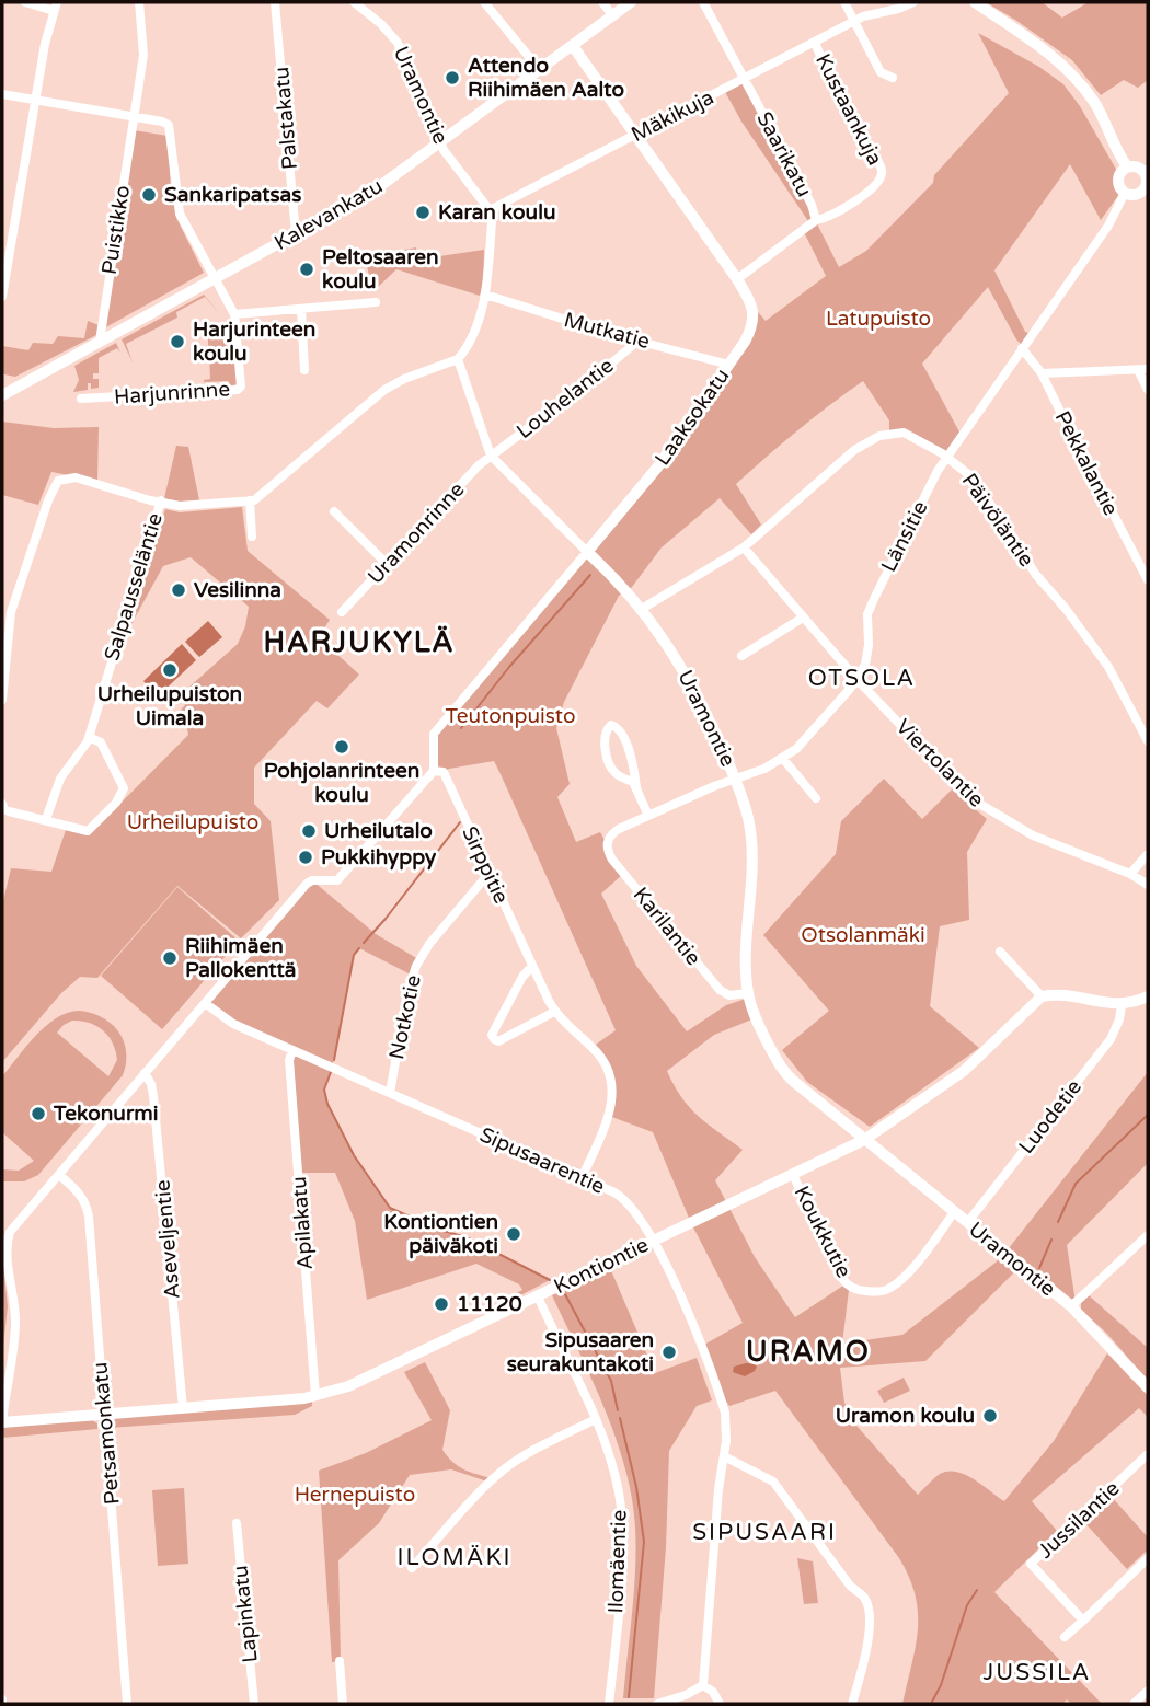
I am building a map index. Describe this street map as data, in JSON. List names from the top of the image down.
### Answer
{
  "streets": {
    "street": [
      "Uramontie",
      "Kustaankuja",
      "Mäkikuja",
      "Palstakatu",
      "Saarikatu",
      "Kalevankatu",
      "Puistikko",
      "Mutkatie",
      "Harjunrinne",
      "Louhelantie",
      "Laaksokatu",
      "Pekkalantie",
      "Päivöläntie",
      "Uramonrinne",
      "Länsitie",
      "Salpausseläntie",
      "Viertolantie",
      "Sirppitie",
      "Karilantie",
      "Notkotie",
      "Luodetie",
      "Sipusaarentie",
      "Apilakatu",
      "Koukkutie",
      "Aseveljentie",
      "Kontiontie",
      "Petsamonkatu",
      "Jussilantie",
      "Ilomäentie",
      "Lapinkatu"
    ]
  },
  "crossings": [
    ["Uramontie", "Mäkikuja"],
    ["Uramontie", "Kalevankatu"],
    ["Uramontie", "Louhelantie"],
    ["Uramontie", "Laaksokatu"],
    ["Uramontie", "Päivöläntie"],
    ["Uramontie", "Uramonrinne"],
    ["Uramontie", "Länsitie"],
    ["Uramontie", "Karilantie"],
    ["Uramontie", "Luodetie"],
    ["Uramontie", "Koukkutie"],
    ["Uramontie", "Kontiontie"],
    ["Kustaankuja", "Mäkikuja"],
    ["Kustaankuja", "Saarikatu"],
    ["Mäkikuja", "Saarikatu"],
    ["Mäkikuja", "Laaksokatu"],
    ["Palstakatu", "Kalevankatu"],
    ["Saarikatu", "Laaksokatu"],
    ["Kalevankatu", "Puistikko"],
    ["Kalevankatu", "Harjunrinne"],
    ["Kalevankatu", "Laaksokatu"],
    ["Mutkatie", "Louhelantie"],
    ["Mutkatie", "Laaksokatu"],
    ["Louhelantie", "Uramonrinne"],
    ["Laaksokatu", "Sirppitie"],
    ["Pekkalantie", "Länsitie"],
    ["Päivöläntie", "Länsitie"],
    ["Päivöläntie", "Viertolantie"],
    ["Länsitie", "Viertolantie"],
    ["Länsitie", "Karilantie"],
    ["Sirppitie", "Notkotie"],
    ["Sirppitie", "Sipusaarentie"],
    ["Notkotie", "Sipusaarentie"],
    ["Sipusaarentie", "Apilakatu"],
    ["Sipusaarentie", "Kontiontie"],
    ["Apilakatu", "Kontiontie"],
    ["Koukkutie", "Kontiontie"],
    ["Aseveljentie", "Kontiontie"],
    ["Kontiontie", "Petsamonkatu"],
    ["Kontiontie", "Ilomäentie"]
  ],
  "districts": [
    "HARJUKYLÄ",
    "OTSOLA",
    "URAMO",
    "SIPUSAARI",
    "ILOMÄKI",
    "JUSSILA"
  ],
  "parks": [
    "Latupuisto",
    "Teutonpuisto",
    "Urheilupuisto",
    "Otsolanmäki",
    "Hernepuisto"
  ],
  "places": [
    "Attendo Riihimäen Aalto",
    "Sankaripatsas",
    "Karan koulu",
    "Peltosaaren koulu",
    "Harjurinteen koulu",
    "Vesilinna",
    "Urheilupuiston Uimala",
    "Pohjolanrinteen koulu",
    "Urheilutalo",
    "Pukkihyppy",
    "Riihimäen Pallokenttä",
    "Tekonurmi",
    "Kontiontien päiväkoti",
    "11120",
    "Sipusaaren seurakuntakoti",
    "Uramon koulu"
  ]
}
